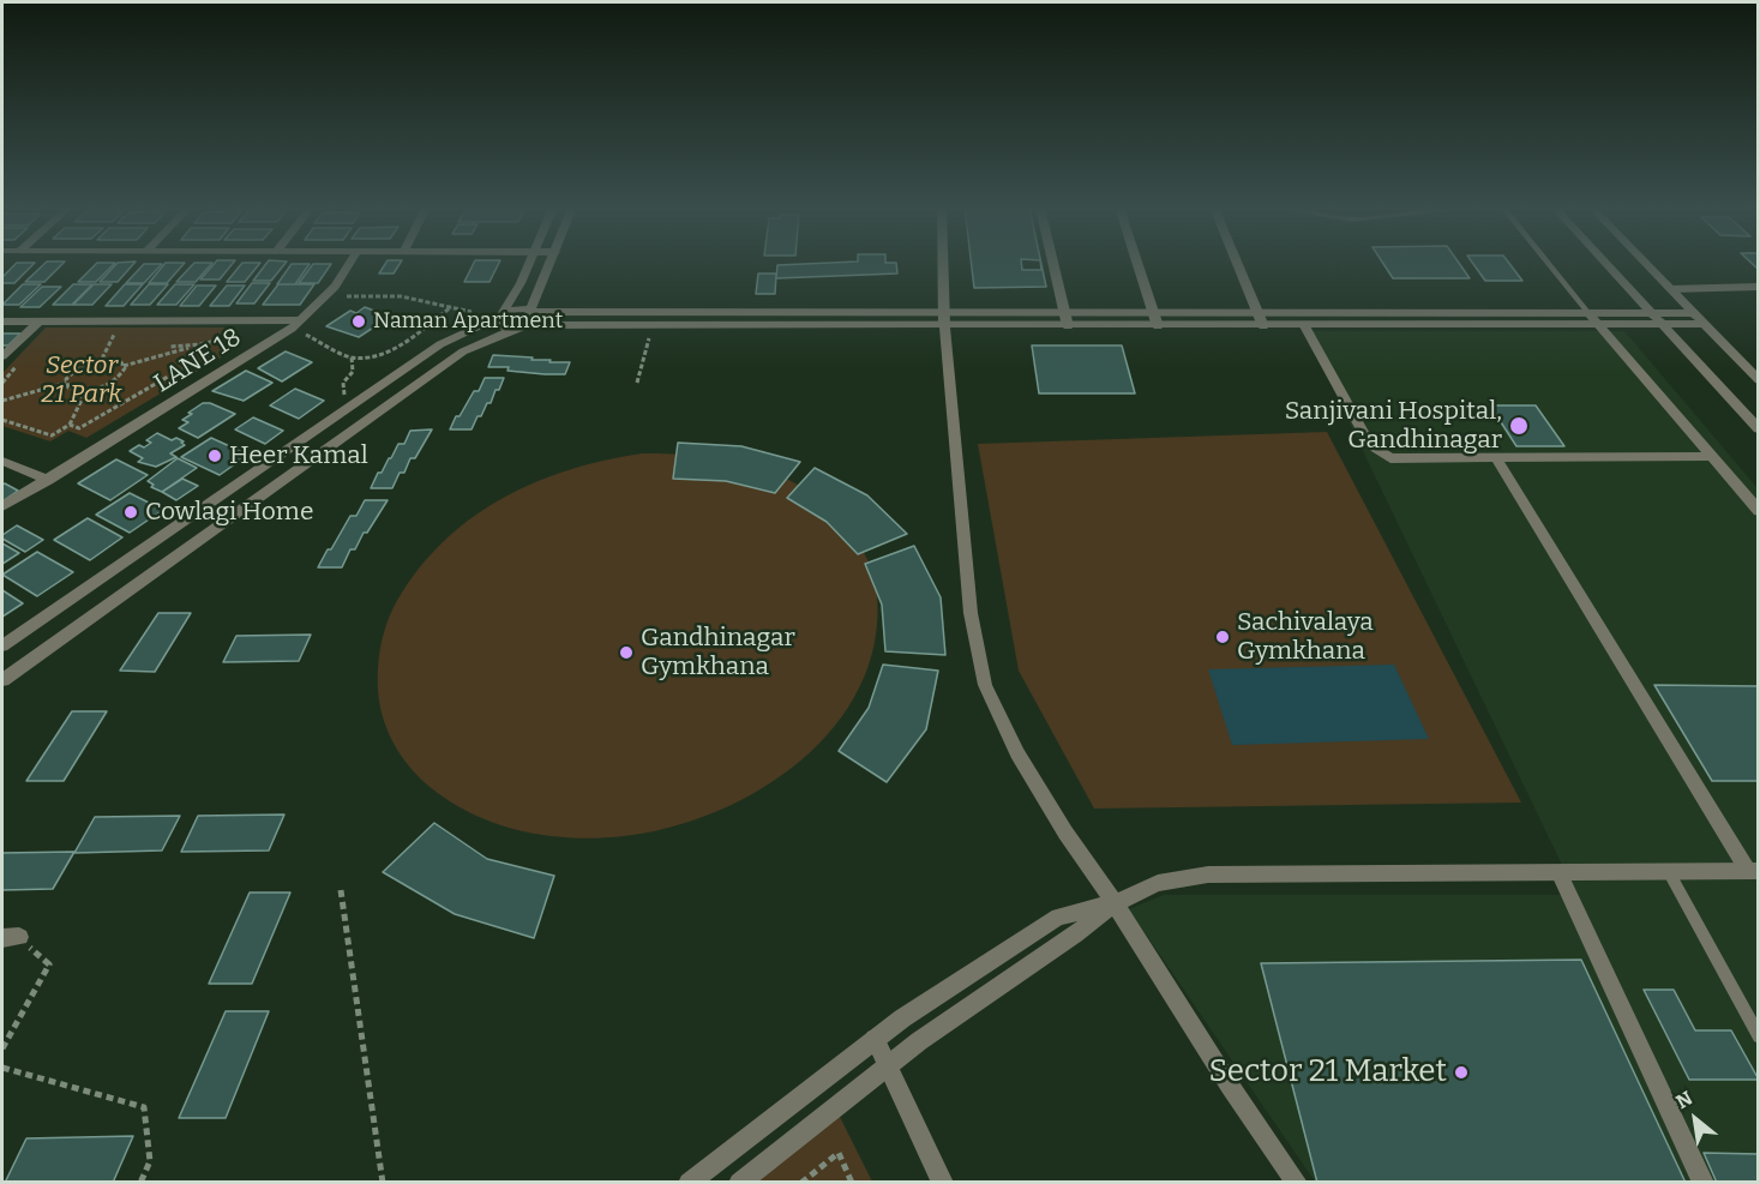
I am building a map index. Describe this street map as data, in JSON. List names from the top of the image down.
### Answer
{
  "streets": {
    "street": ["LANE 18"]
  },
  "parks": ["Sector 21 Park"],
  "places": [
    "Naman Apartment",
    "Sanjivani Hospital, Gandhinagar",
    "Heer Kamal",
    "Cowlagi Home",
    "Sachivalaya Gymkhana",
    "Gandhinagar Gymkhana",
    "Sector 21 Market"
  ],
  "north": "top left"
}
